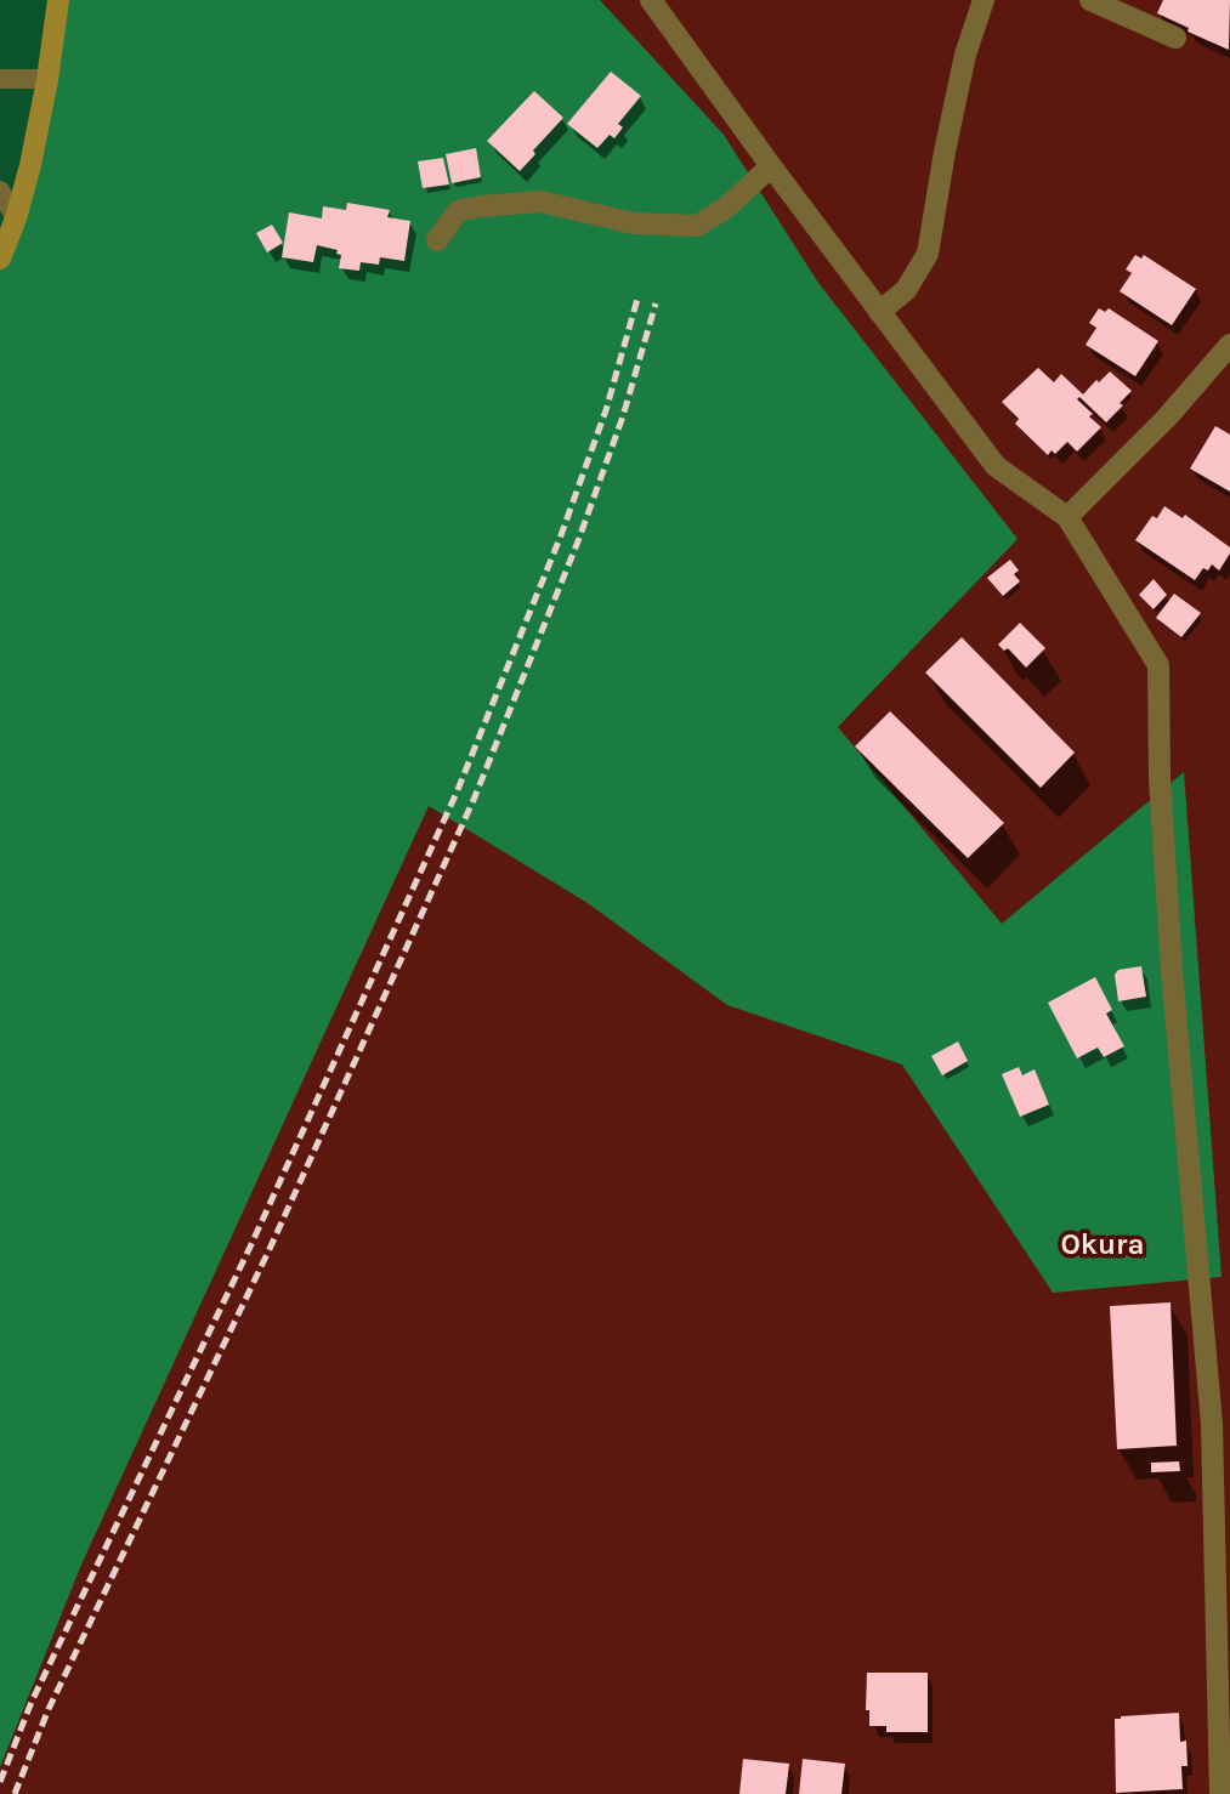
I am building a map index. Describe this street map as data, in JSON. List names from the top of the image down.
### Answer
{
  "districts": ["Okura"]
}
